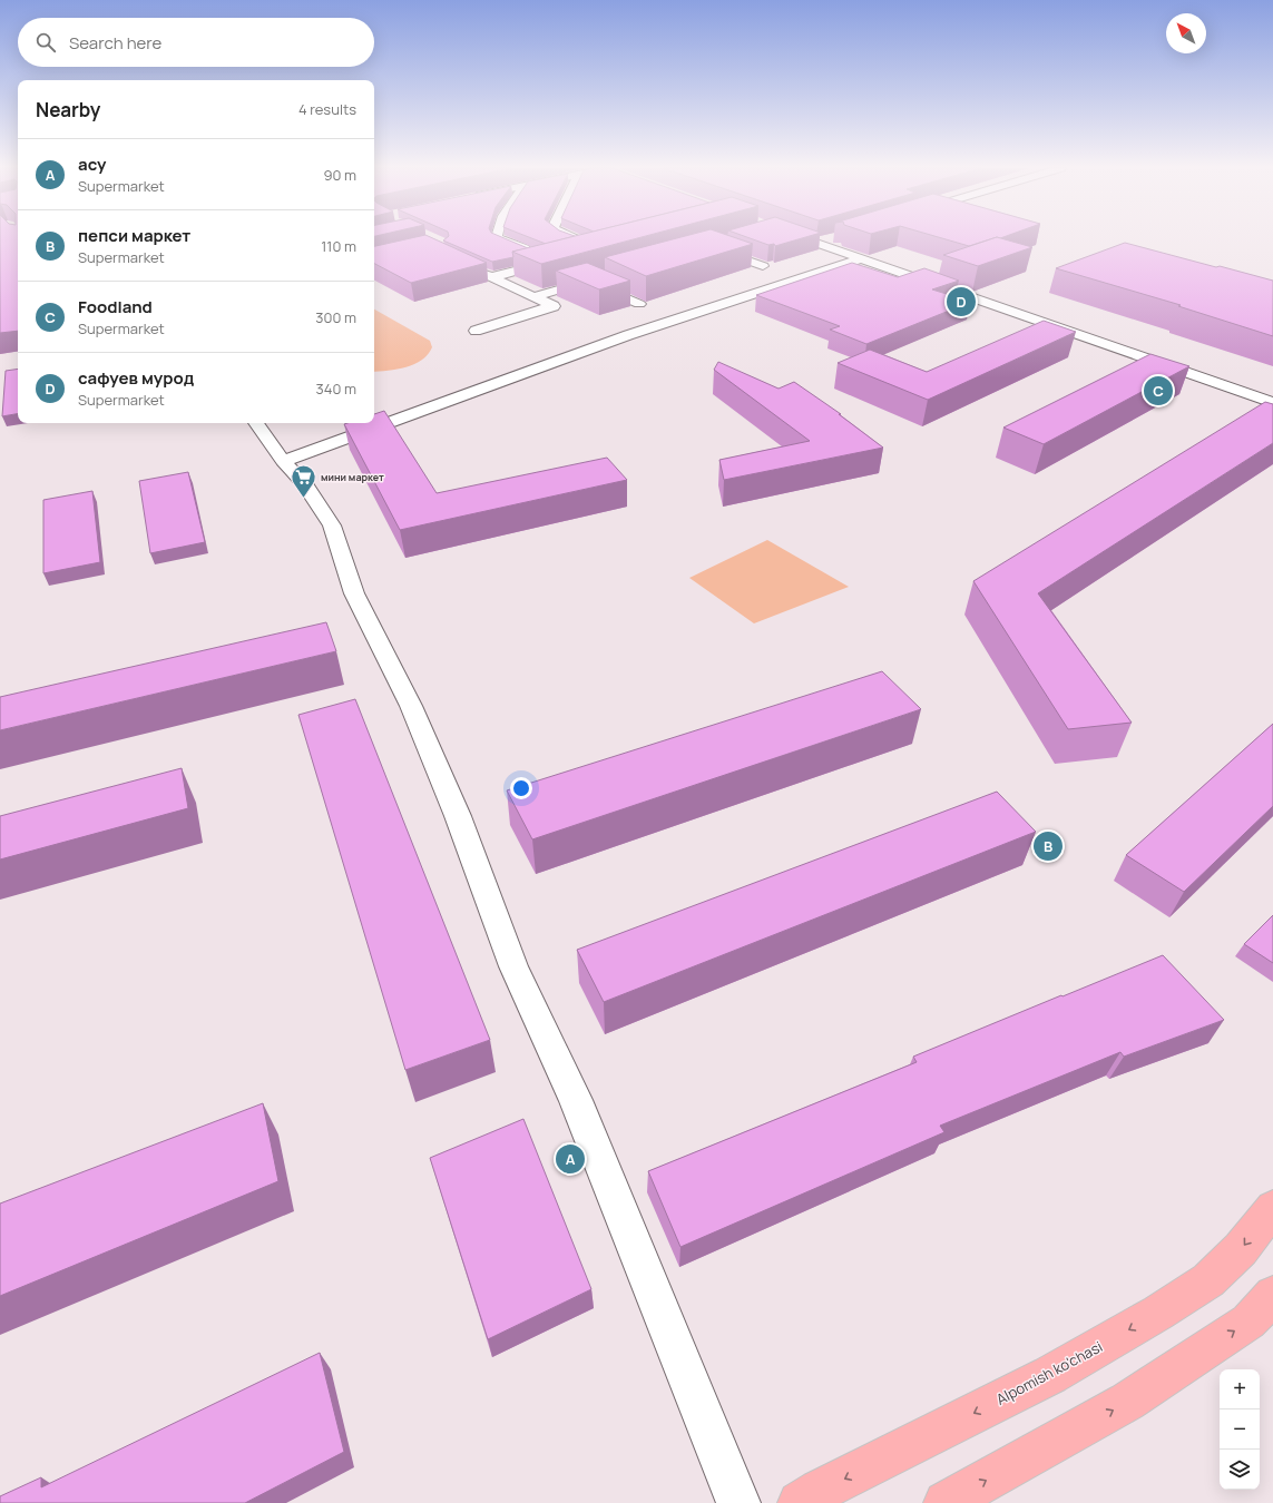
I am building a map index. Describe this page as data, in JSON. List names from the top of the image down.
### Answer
{
  "streets": {
    "main road": ["Alpomish ko'chasi"]
  },
  "places": {
    "supermarket": ["мини маркет"]
  },
  "north": "top left",
  "page": {
    "search": "Search here",
    "heading": ["Nearby", "4 results"],
    "list": [
      {
        "mark": "A",
        "name": "асу",
        "note": "Supermarket",
        "value": "90 m"
      },
      {
        "mark": "B",
        "name": "пепси маркет",
        "note": "Supermarket",
        "value": "110 m"
      },
      {
        "mark": "C",
        "name": "Foodland",
        "note": "Supermarket",
        "value": "300 m"
      },
      {
        "mark": "D",
        "name": "сафуев мурод",
        "note": "Supermarket",
        "value": "340 m"
      }
    ],
    "pins": [
      "D",
      "C",
      "B",
      "A"
    ],
    "map_buttons": ["+", "−"]
  }
}
